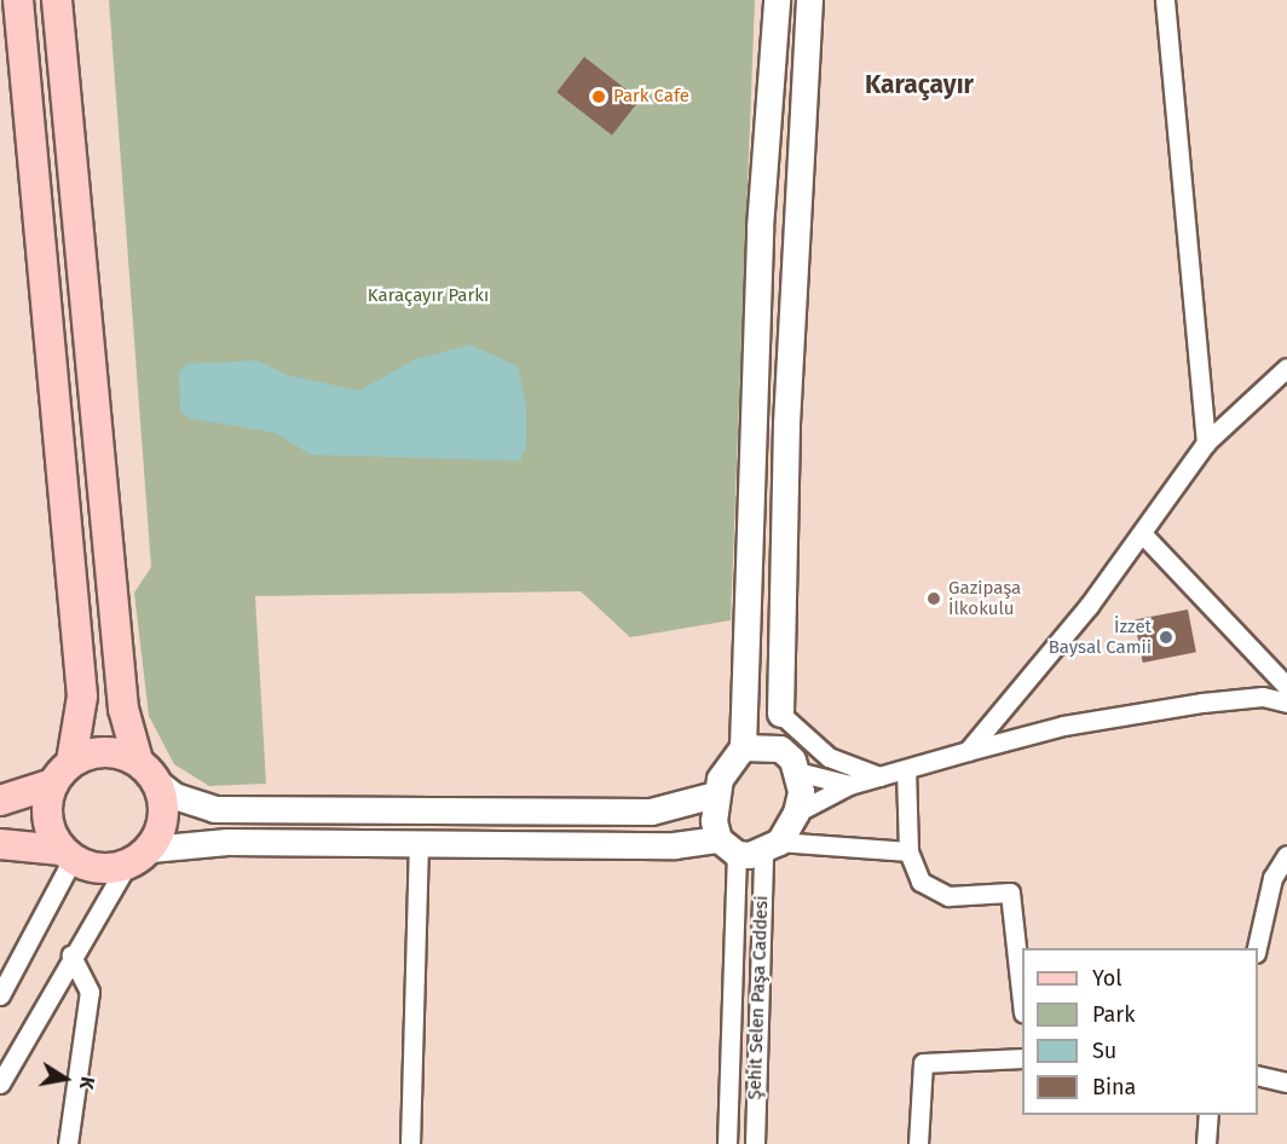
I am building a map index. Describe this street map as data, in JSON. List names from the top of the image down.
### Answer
{
  "streets": {
    "street": ["Şehit Selen Paşa Caddesi"]
  },
  "districts": ["Karaçayır"],
  "parks": ["Karaçayır Parkı"],
  "places": ["Park Cafe", "Gazipaşa İlkokulu", "İzzet Baysal Camii"],
  "legend": [
    "Yol",
    "Park",
    "Su",
    "Bina"
  ],
  "north": "right"
}
